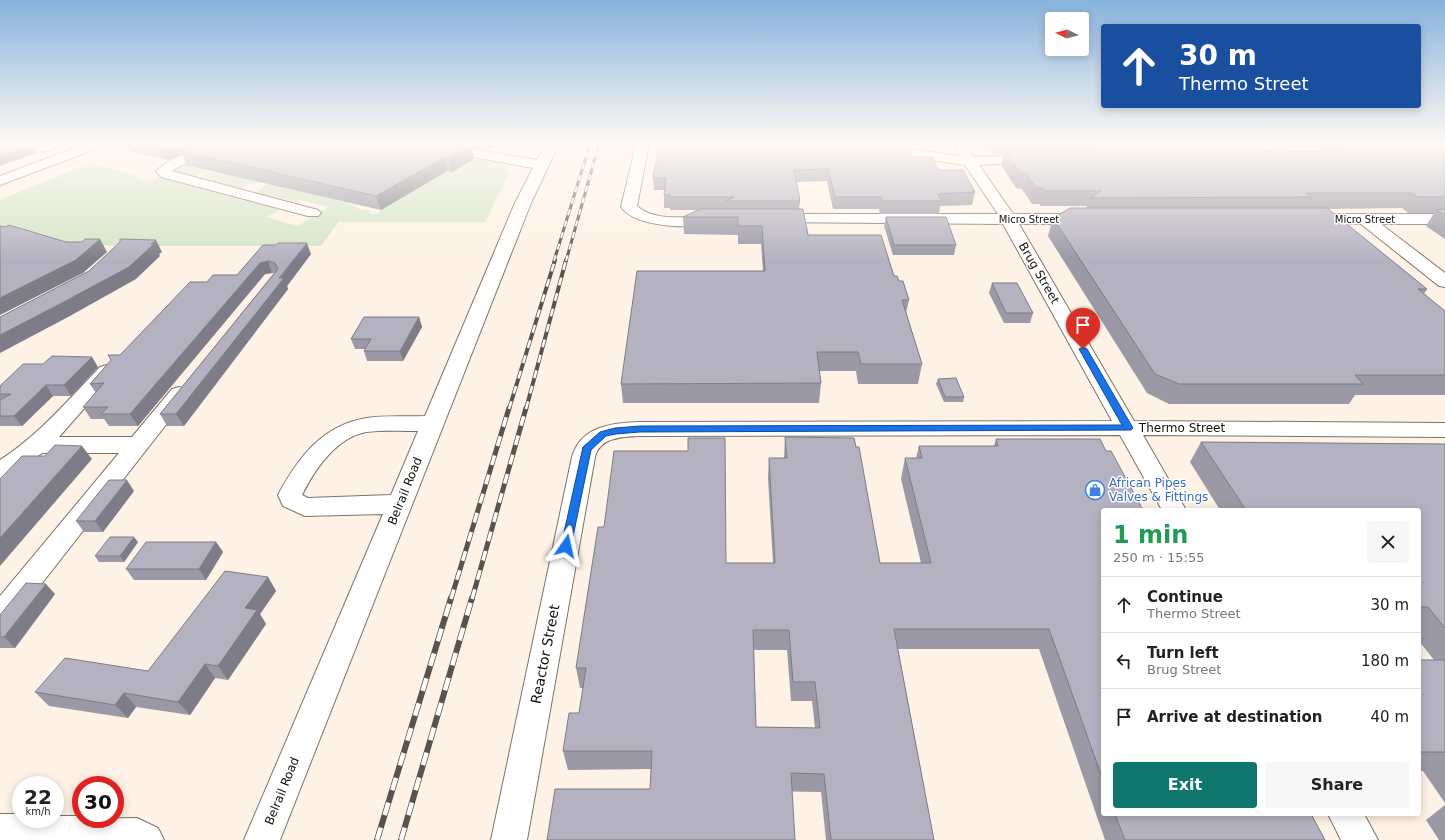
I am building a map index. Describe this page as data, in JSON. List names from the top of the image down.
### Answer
{
  "streets": {
    "street": [
      "Micro Street",
      "Brug Street",
      "Thermo Street",
      "Belrail Road",
      "Reactor Street"
    ]
  },
  "crossings": [
    ["Micro Street", "Brug Street"],
    ["Brug Street", "Thermo Street"],
    ["Thermo Street", "Reactor Street"]
  ],
  "places": {
    "shop": ["African Pipes Valves & Fittings"]
  },
  "north": "left",
  "page": {
    "turn": ["30 m", "Thermo Street"],
    "heading": ["1 min", "250 m · 15:55"],
    "list": [
      {
        "name": "Continue",
        "note": "Thermo Street",
        "value": "30 m"
      },
      {
        "name": "Turn left",
        "note": "Brug Street",
        "value": "180 m"
      },
      {
        "name": "Arrive at destination",
        "value": "40 m"
      }
    ],
    "buttons": ["Exit", "Share"],
    "speed": "22 km/h",
    "limit": "30"
  }
}
